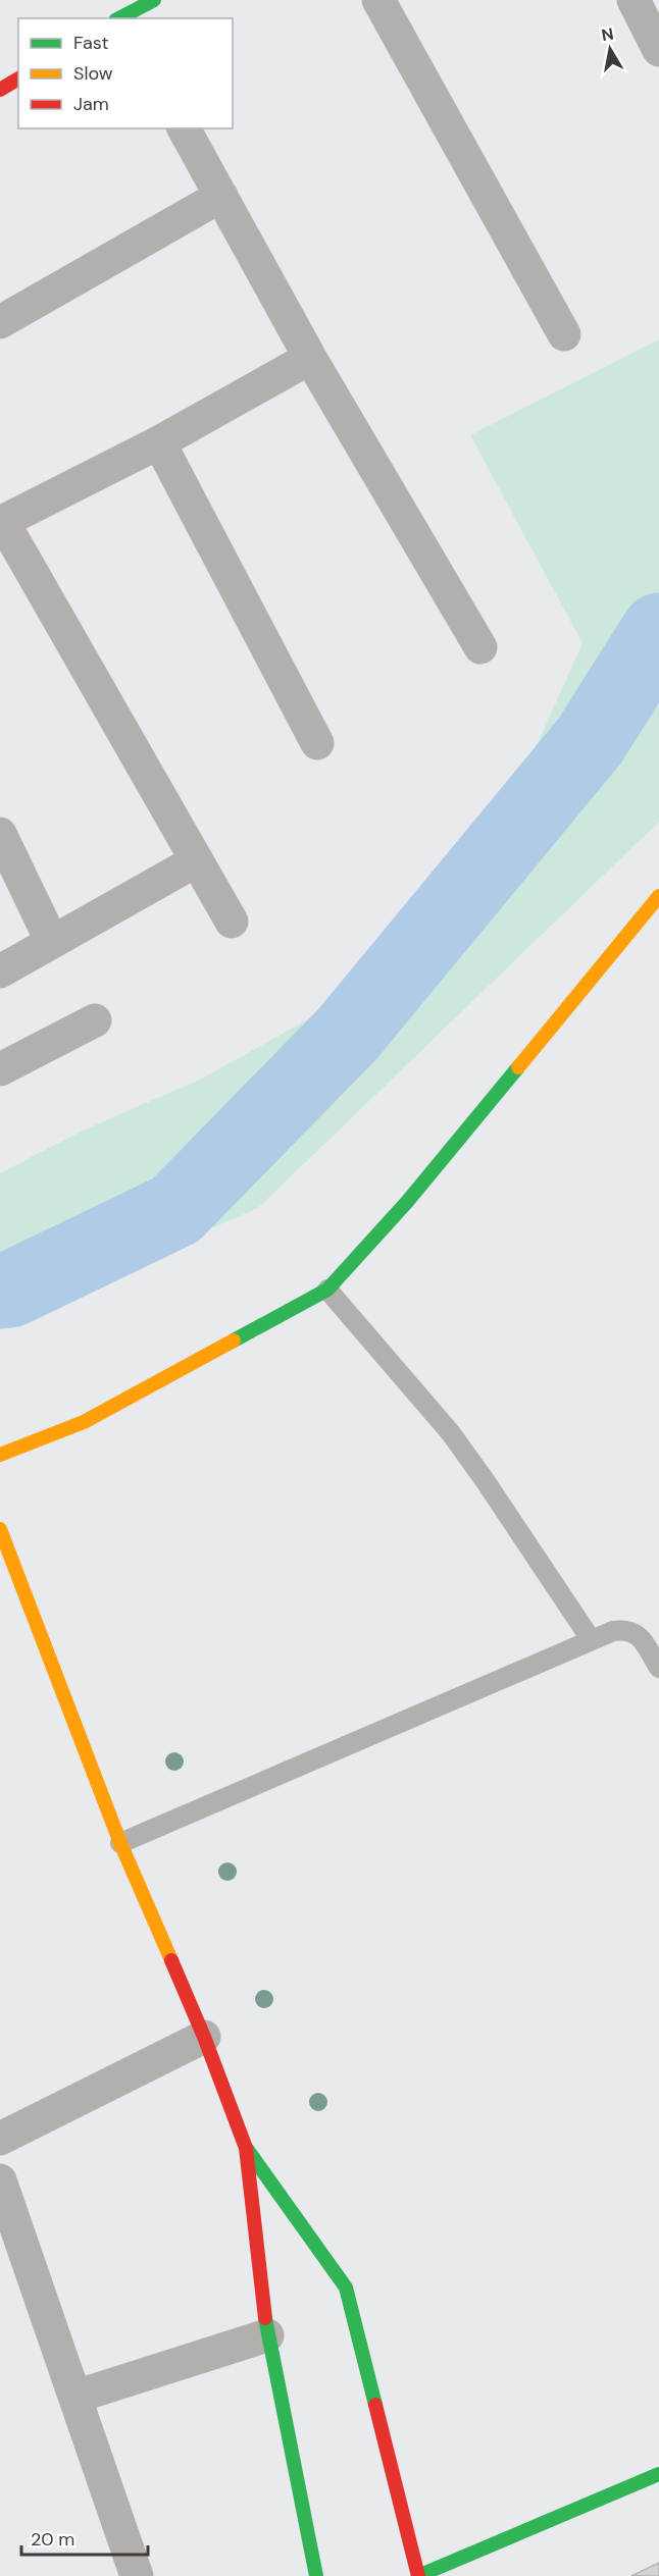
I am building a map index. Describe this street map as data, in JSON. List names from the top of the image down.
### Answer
{
  "legend": ["Fast", "Slow", "Jam"],
  "scale_bar": "20 m",
  "north": "top"
}
